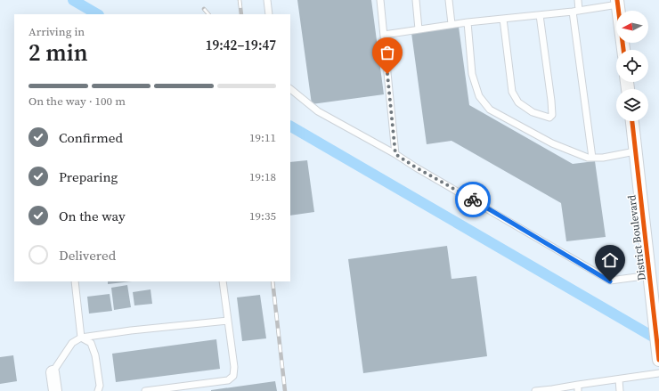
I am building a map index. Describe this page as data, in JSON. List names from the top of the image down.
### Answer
{
  "streets": {
    "street": ["District Boulevard"]
  },
  "north": "left",
  "page": {
    "heading": ["2 min", "Arriving in", "19:42–19:47"],
    "bar": "On the way · 100 m",
    "list": [
      ["Confirmed", "19:11"],
      ["Preparing", "19:18"],
      ["On the way", "19:35"],
      "Delivered"
    ]
  }
}
